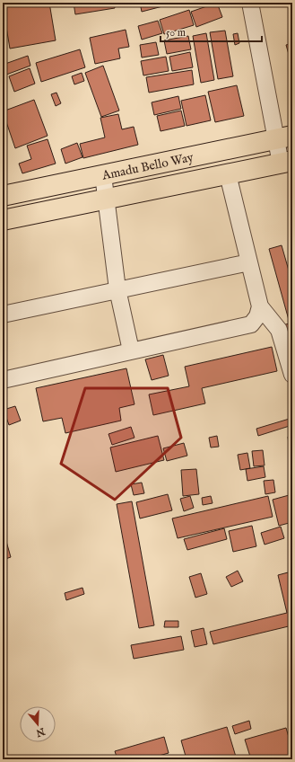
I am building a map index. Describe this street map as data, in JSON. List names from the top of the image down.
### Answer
{
  "streets": {
    "main road": ["Amadu Bello Way"]
  },
  "scale_bar": "50 m",
  "north": "bottom"
}
